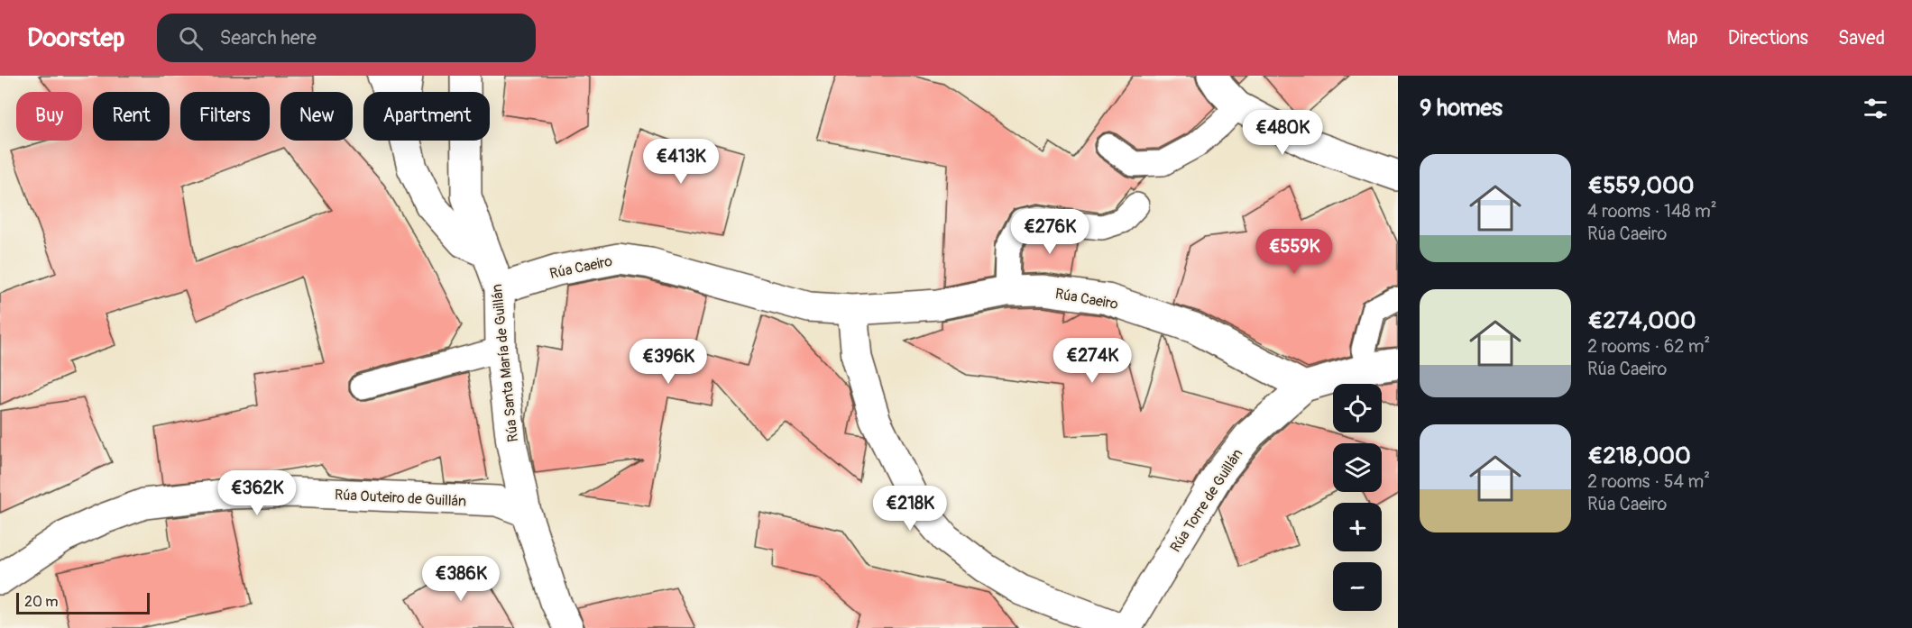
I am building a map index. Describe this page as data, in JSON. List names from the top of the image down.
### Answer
{
  "streets": {
    "street": [
      "Rúa Caeiro",
      "Rúa Santa María de Guillán",
      "Rúa Outeiro de Guillán",
      "Rúa Torre de Guillán"
    ]
  },
  "crossings": [
    ["Rúa Caeiro", "Rúa Santa María de Guillán"],
    ["Rúa Caeiro", "Rúa Torre de Guillán"],
    ["Rúa Santa María de Guillán", "Rúa Outeiro de Guillán"]
  ],
  "scale_bar": "20 m",
  "page": {
    "header": "Doorstep",
    "search": "Search here",
    "nav": ["Map", "Directions", "Saved"],
    "heading": "9 homes",
    "chip": [
      "Buy",
      "Rent",
      "Filters",
      "New",
      "Apartment"
    ],
    "price": [
      "€480K",
      "€413K",
      "€276K",
      "€559K",
      "€274K",
      "€396K",
      "€362K",
      "€218K",
      "€386K"
    ],
    "list": [
      {
        "name": "€559,000",
        "note": "4 rooms · 148 m² · Rúa Caeiro"
      },
      {
        "name": "€274,000",
        "note": "2 rooms · 62 m² · Rúa Caeiro"
      },
      {
        "name": "€218,000",
        "note": "2 rooms · 54 m² · Rúa Caeiro"
      }
    ],
    "map_buttons": ["+", "−"],
    "scale": "20 m"
  }
}
